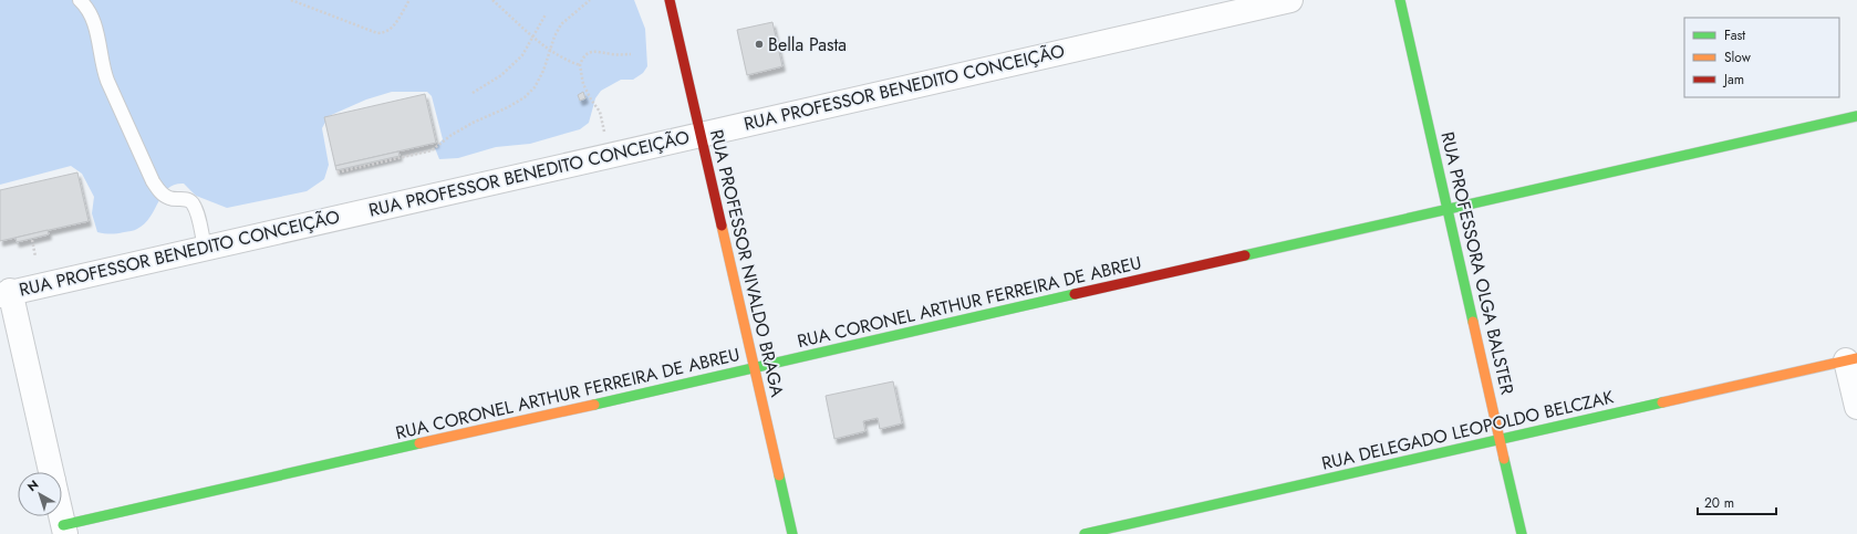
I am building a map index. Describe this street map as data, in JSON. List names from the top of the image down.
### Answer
{
  "streets": {
    "street": [
      "RUA PROFESSOR BENEDITO CONCEIÇÃO",
      "RUA PROFESSOR NIVALDO BRAGA",
      "RUA PROFESSORA OLGA BALSTER",
      "RUA CORONEL ARTHUR FERREIRA DE ABREU",
      "RUA DELEGADO LEOPOLDO BELCZAK"
    ]
  },
  "crossings": [
    ["RUA PROFESSOR BENEDITO CONCEIÇÃO", "RUA PROFESSOR NIVALDO BRAGA"],
    ["RUA PROFESSOR NIVALDO BRAGA", "RUA CORONEL ARTHUR FERREIRA DE ABREU"],
    ["RUA PROFESSORA OLGA BALSTER", "RUA CORONEL ARTHUR FERREIRA DE ABREU"],
    ["RUA PROFESSORA OLGA BALSTER", "RUA DELEGADO LEOPOLDO BELCZAK"]
  ],
  "places": ["Bella Pasta"],
  "legend": ["Fast", "Slow", "Jam"],
  "scale_bar": "20 m",
  "north": "top left"
}
